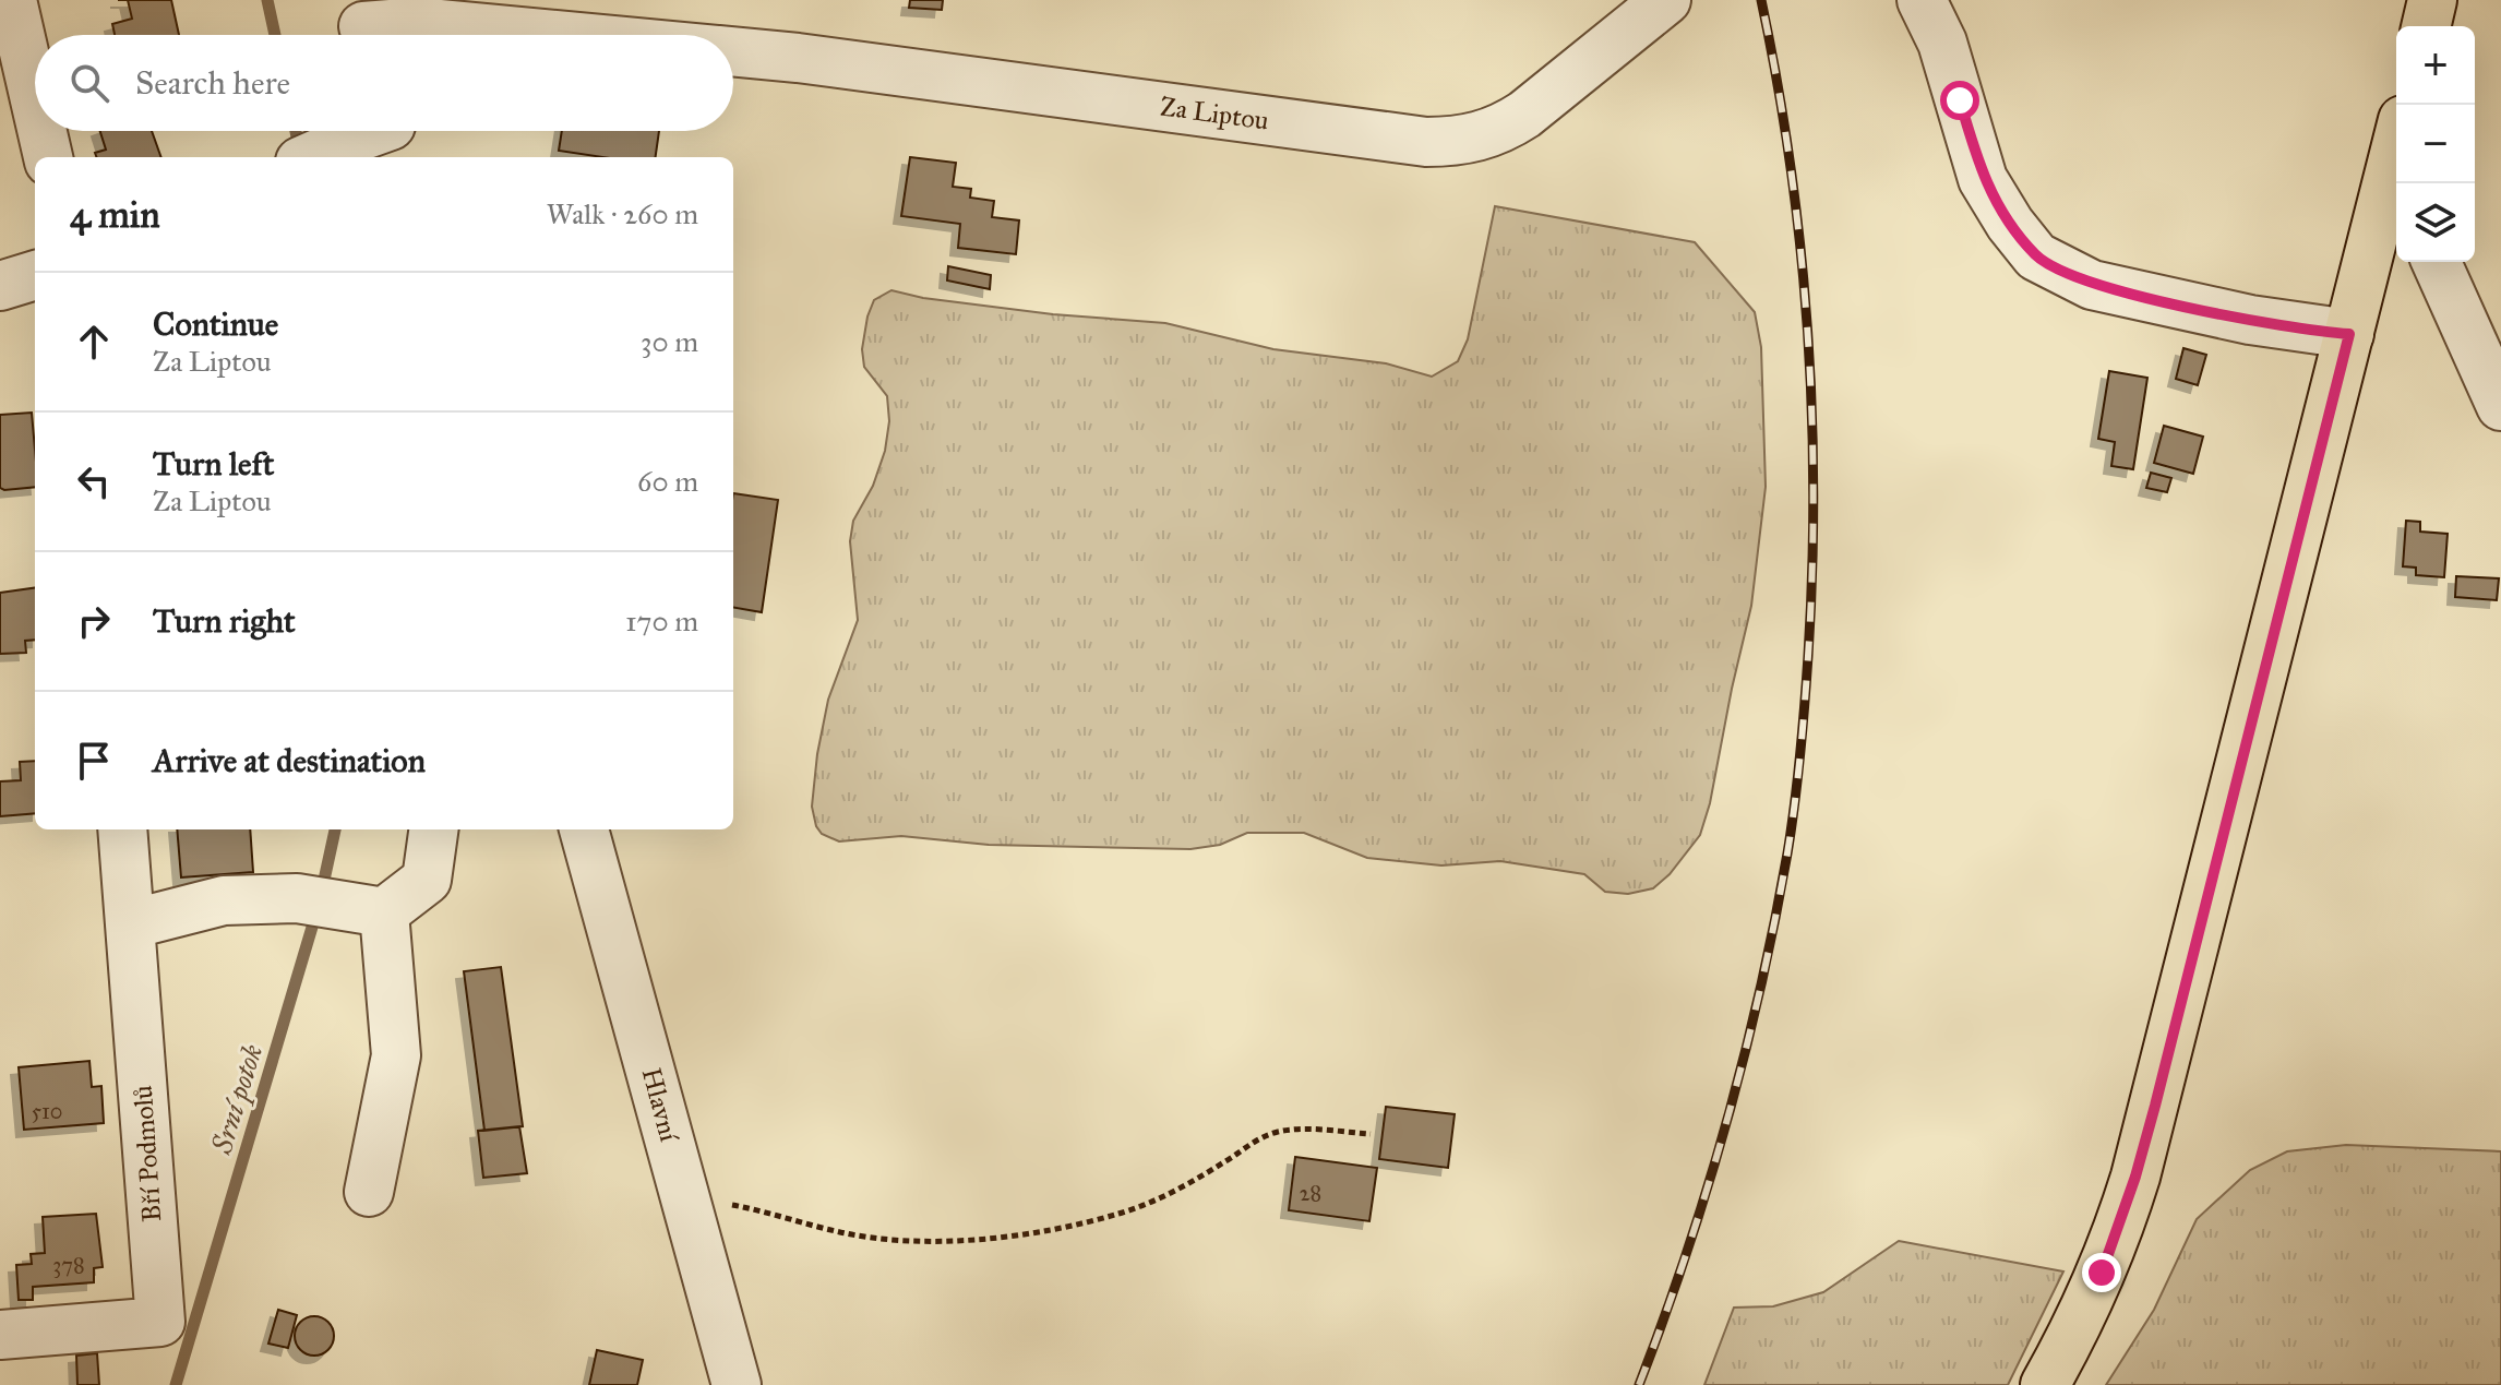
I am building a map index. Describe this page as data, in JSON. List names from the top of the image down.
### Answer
{
  "streets": {
    "street": ["Za Liptou", "Hlavní", "Bří Podmolů"]
  },
  "water": ["Srní potok"],
  "house_numbers": ["510", "28", "378"],
  "page": {
    "map_buttons": ["+", "−"],
    "search": "Search here",
    "heading": ["4 min", "Walk · 260 m"],
    "list": [
      ["Continue", "Za Liptou", "30 m"],
      ["Turn left", "Za Liptou", "60 m"],
      ["Turn right", "170 m"],
      "Arrive at destination"
    ]
  }
}
